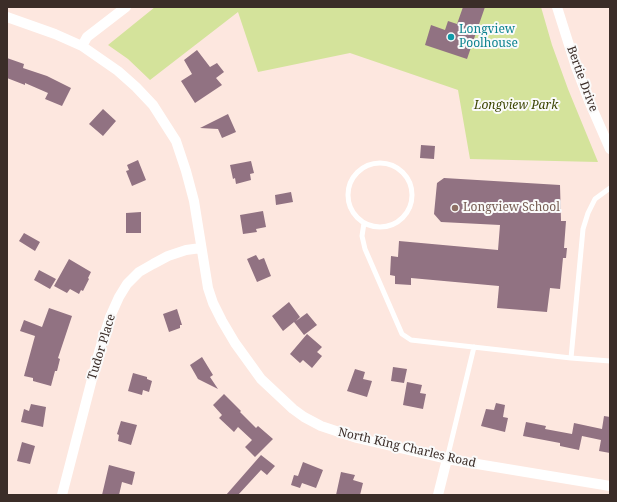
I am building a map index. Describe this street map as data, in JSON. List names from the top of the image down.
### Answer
{
  "streets": {
    "street": ["Bertie Drive", "Tudor Place", "North King Charles Road"]
  },
  "crossings": [
    ["Tudor Place", "North King Charles Road"]
  ],
  "parks": ["Longview Park"],
  "places": ["Longview Poolhouse", "Longview School"]
}
